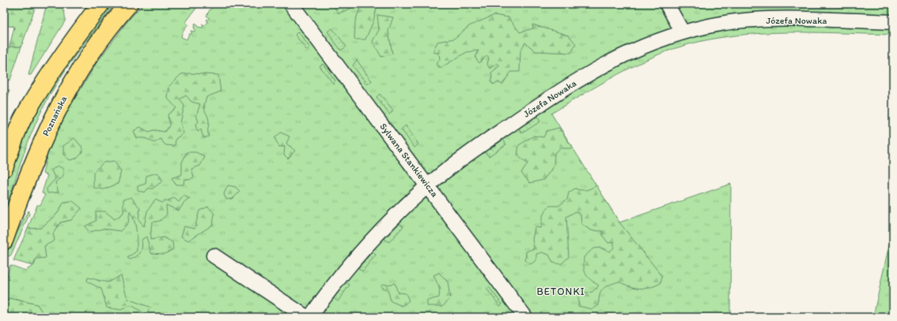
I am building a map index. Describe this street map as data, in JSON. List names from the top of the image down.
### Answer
{
  "streets": {
    "main road": ["Poznańska"],
    "street": ["Józefa Nowaka", "Sylwana Stankiewicza"]
  },
  "crossings": [
    ["Józefa Nowaka", "Sylwana Stankiewicza"]
  ],
  "districts": ["BETONKI"]
}
